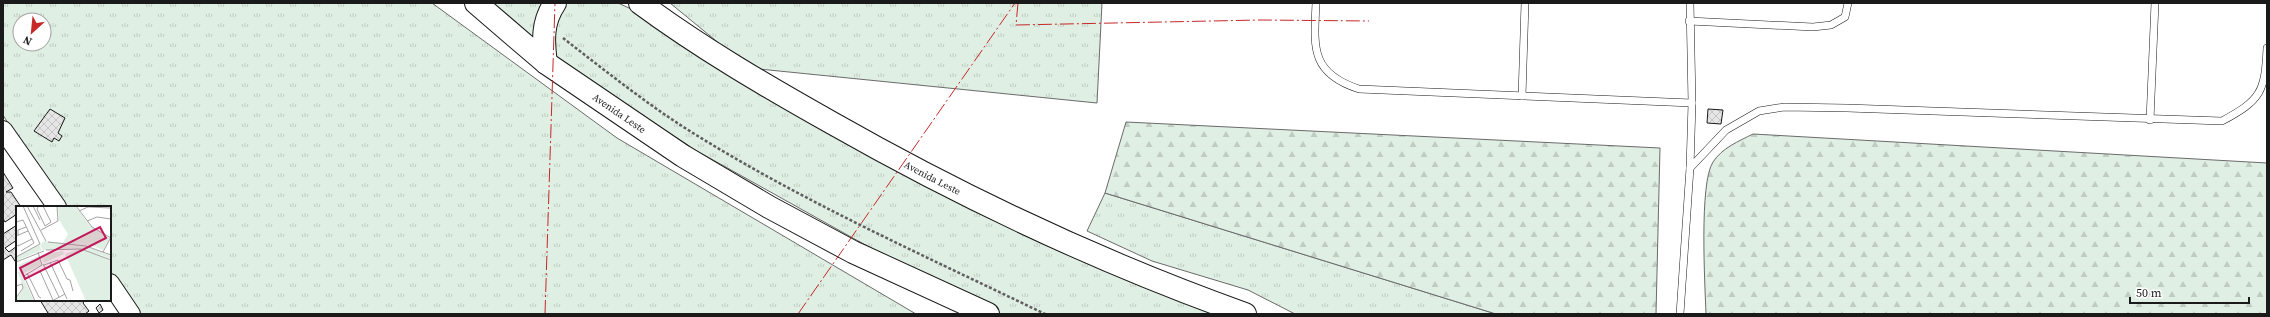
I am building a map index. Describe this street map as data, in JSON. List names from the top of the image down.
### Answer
{
  "streets": {
    "main road": ["Avenida Leste"]
  },
  "scale_bar": "50 m",
  "north": "bottom left"
}
